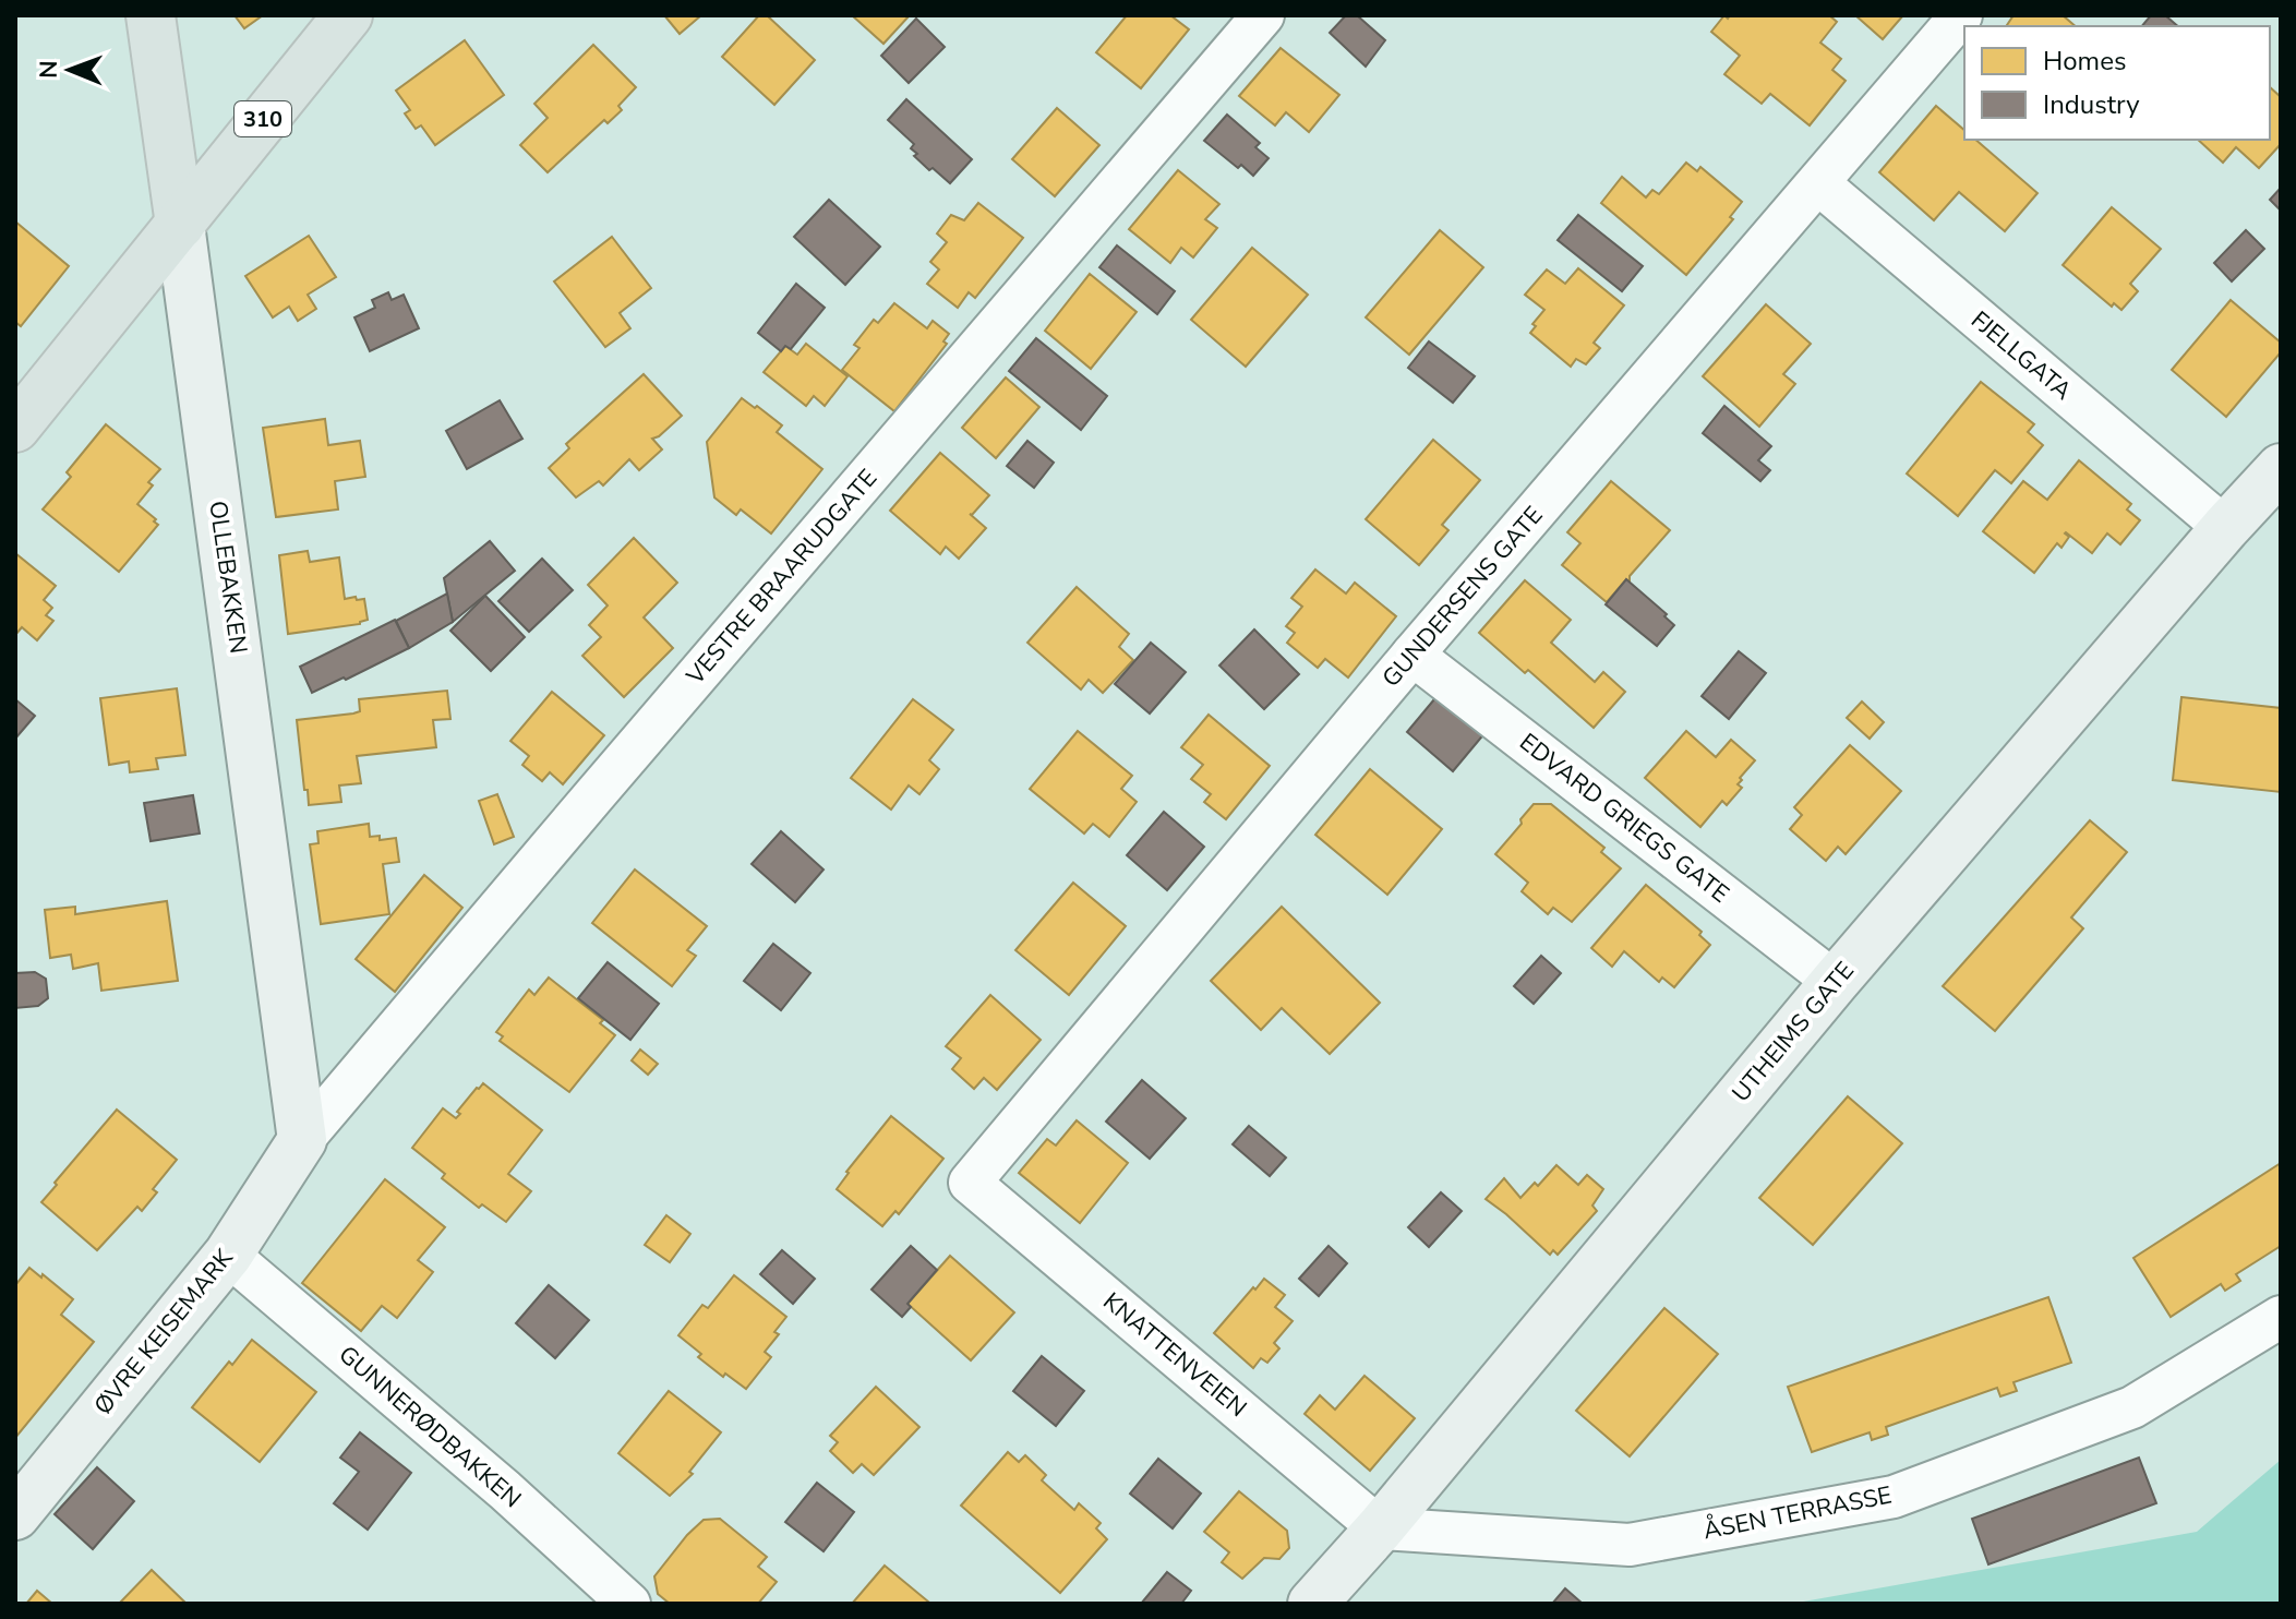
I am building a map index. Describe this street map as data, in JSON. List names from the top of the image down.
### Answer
{
  "streets": {
    "main road": [
      "310",
      "OLLEBAKKEN",
      "UTHEIMS GATE",
      "ØVRE KEISEMARK"
    ],
    "street": [
      "FJELLGATA",
      "VESTRE BRAARUDGATE",
      "GUNDERSENS GATE",
      "EDVARD GRIEGS GATE",
      "KNATTENVEIEN",
      "GUNNERØDBAKKEN",
      "ÅSEN TERRASSE"
    ]
  },
  "crossings": [
    ["310", "OLLEBAKKEN"],
    ["FJELLGATA", "GUNDERSENS GATE"],
    ["FJELLGATA", "UTHEIMS GATE"],
    ["OLLEBAKKEN", "VESTRE BRAARUDGATE"],
    ["OLLEBAKKEN", "ØVRE KEISEMARK"],
    ["VESTRE BRAARUDGATE", "ØVRE KEISEMARK"],
    ["GUNDERSENS GATE", "EDVARD GRIEGS GATE"],
    ["GUNDERSENS GATE", "KNATTENVEIEN"],
    ["EDVARD GRIEGS GATE", "UTHEIMS GATE"],
    ["UTHEIMS GATE", "KNATTENVEIEN"],
    ["UTHEIMS GATE", "ÅSEN TERRASSE"],
    ["ØVRE KEISEMARK", "GUNNERØDBAKKEN"],
    ["KNATTENVEIEN", "ÅSEN TERRASSE"]
  ],
  "legend": ["Homes", "Industry"],
  "north": "left"
}
